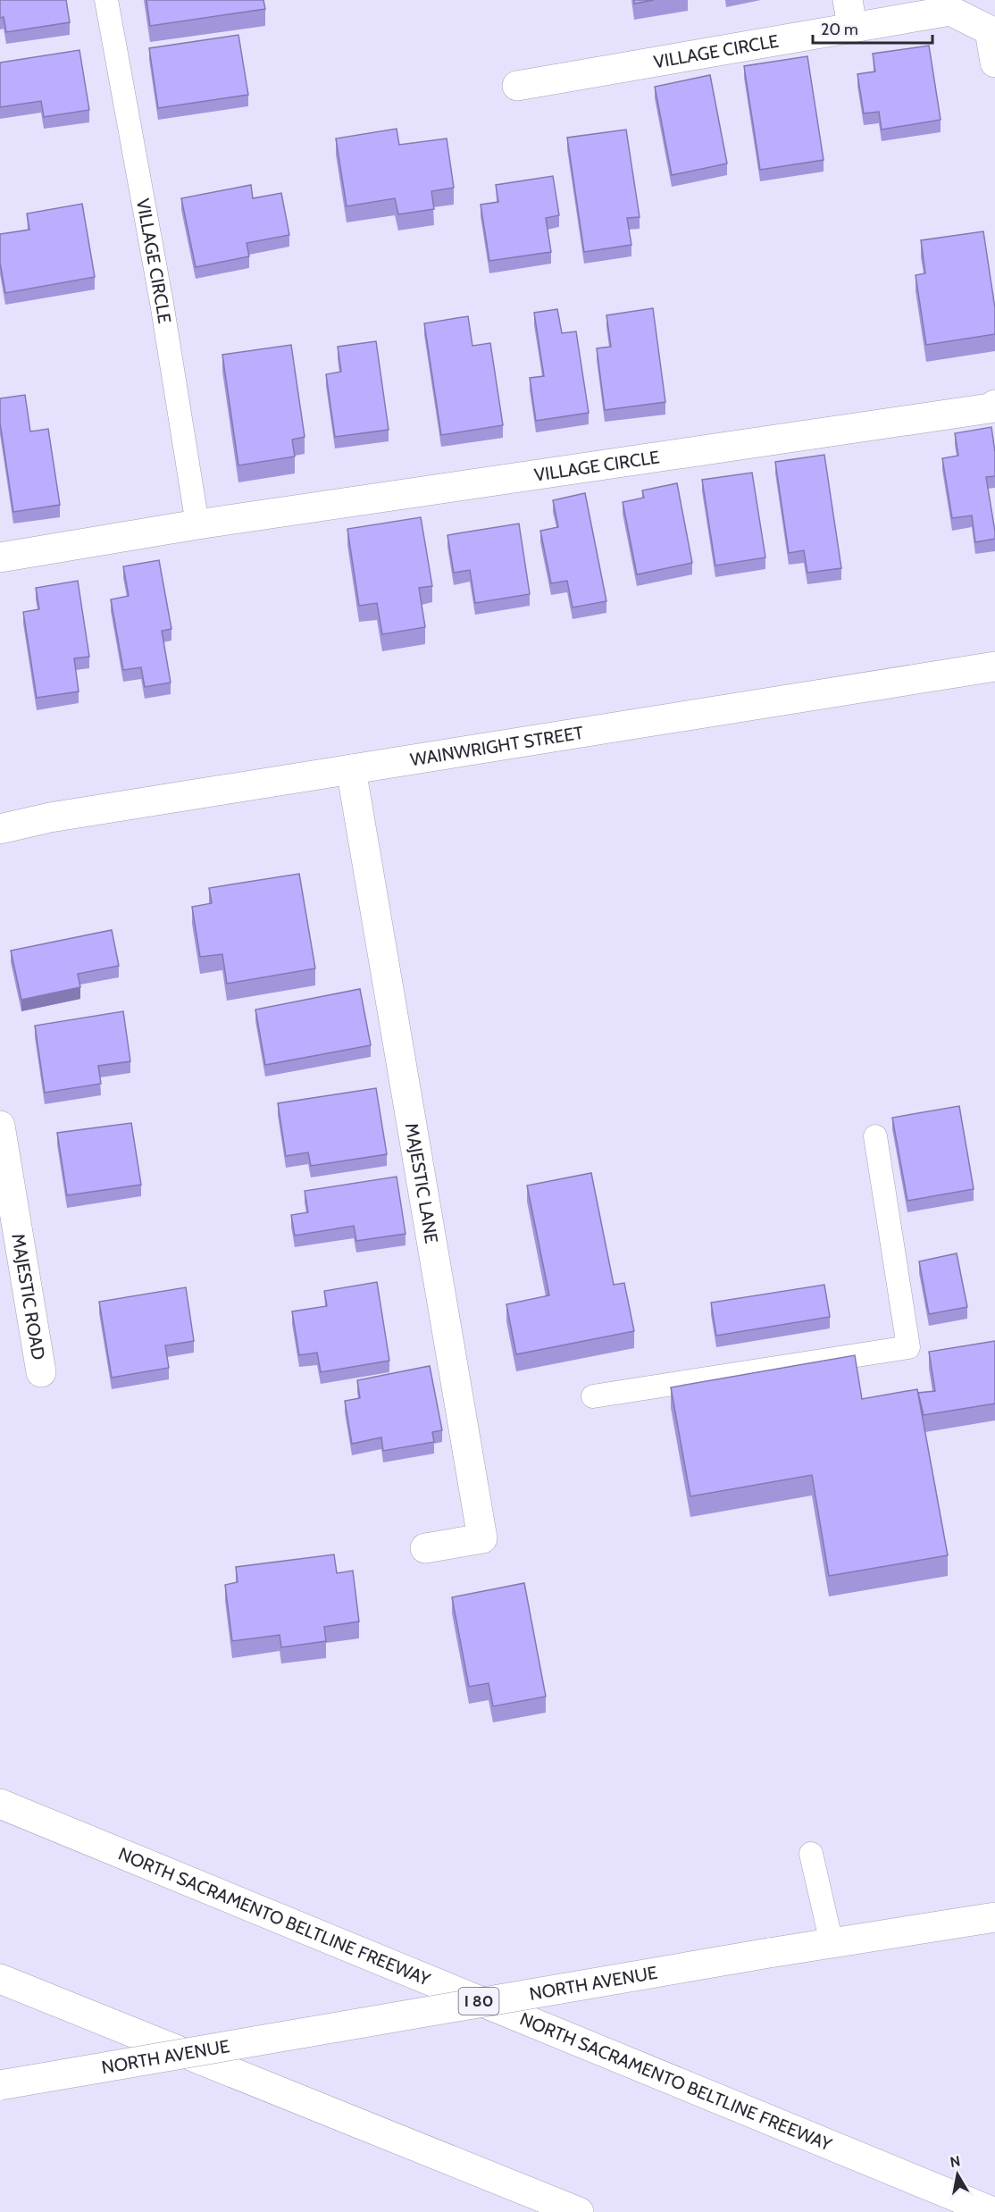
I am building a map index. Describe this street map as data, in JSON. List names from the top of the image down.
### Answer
{
  "streets": {
    "main road": [
      "VILLAGE CIRCLE",
      "WAINWRIGHT STREET",
      "MAJESTIC LANE",
      "MAJESTIC ROAD",
      "NORTH SACRAMENTO BELTLINE FREEWAY",
      "NORTH AVENUE",
      "I 80"
    ]
  },
  "crossings": [
    ["WAINWRIGHT STREET", "MAJESTIC LANE"]
  ],
  "scale_bar": "20 m",
  "north": "top"
}
